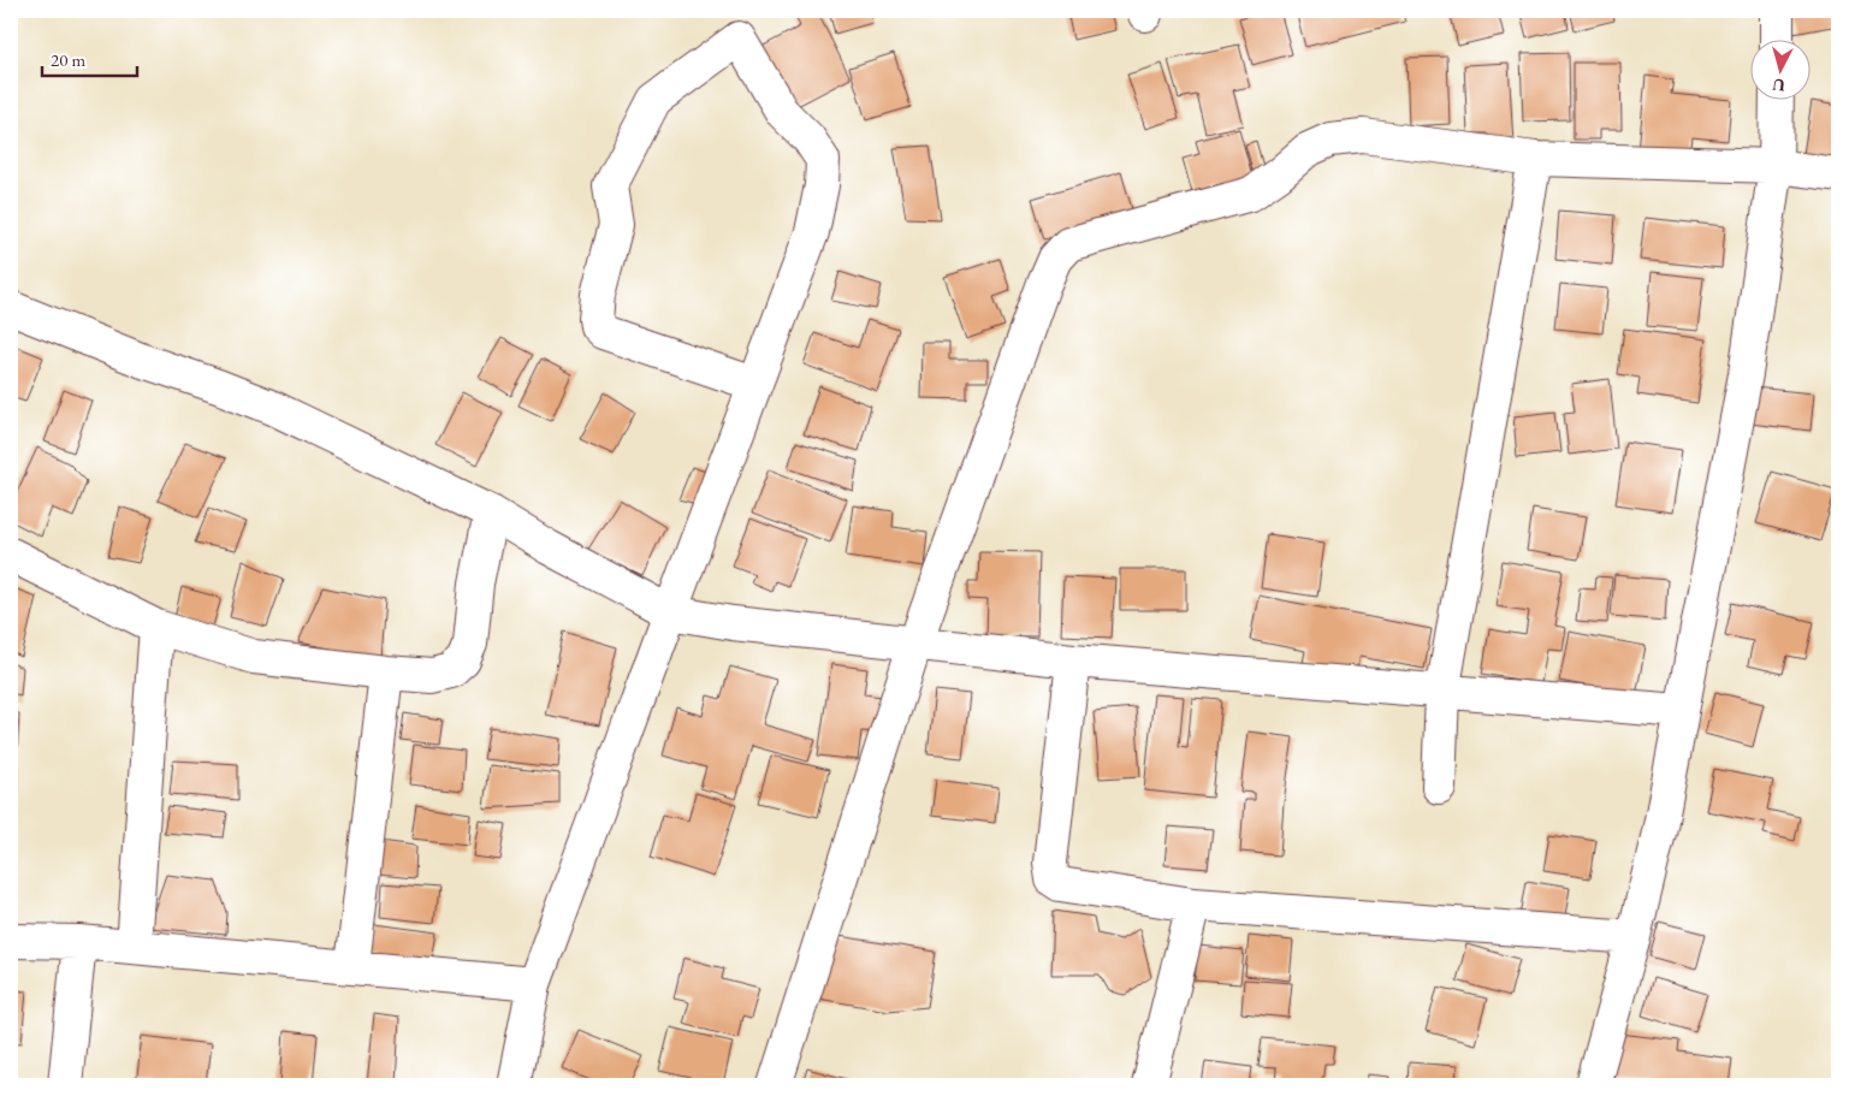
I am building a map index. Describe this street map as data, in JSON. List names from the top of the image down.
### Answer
{
  "scale_bar": "20 m",
  "north": "bottom"
}
